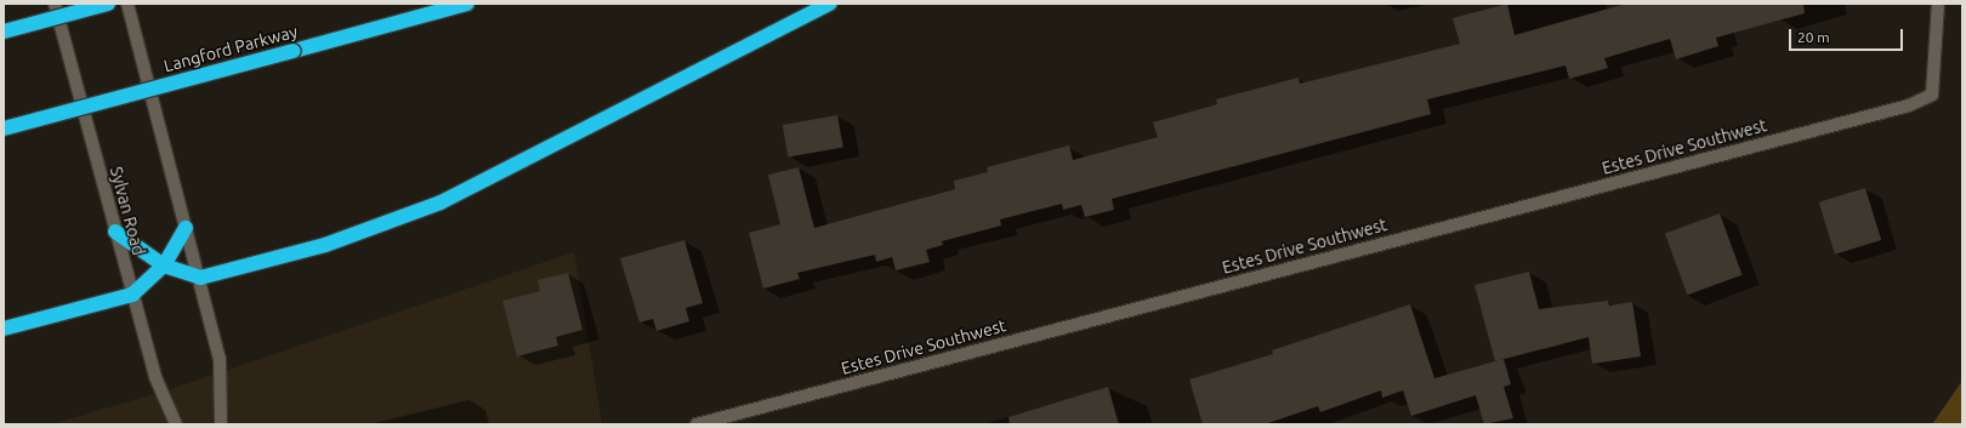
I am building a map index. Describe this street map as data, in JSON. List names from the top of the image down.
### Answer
{
  "streets": {
    "highway": ["Langford Parkway"],
    "street": ["Estes Drive Southwest", "Sylvan Road"]
  },
  "scale_bar": "20 m"
}
